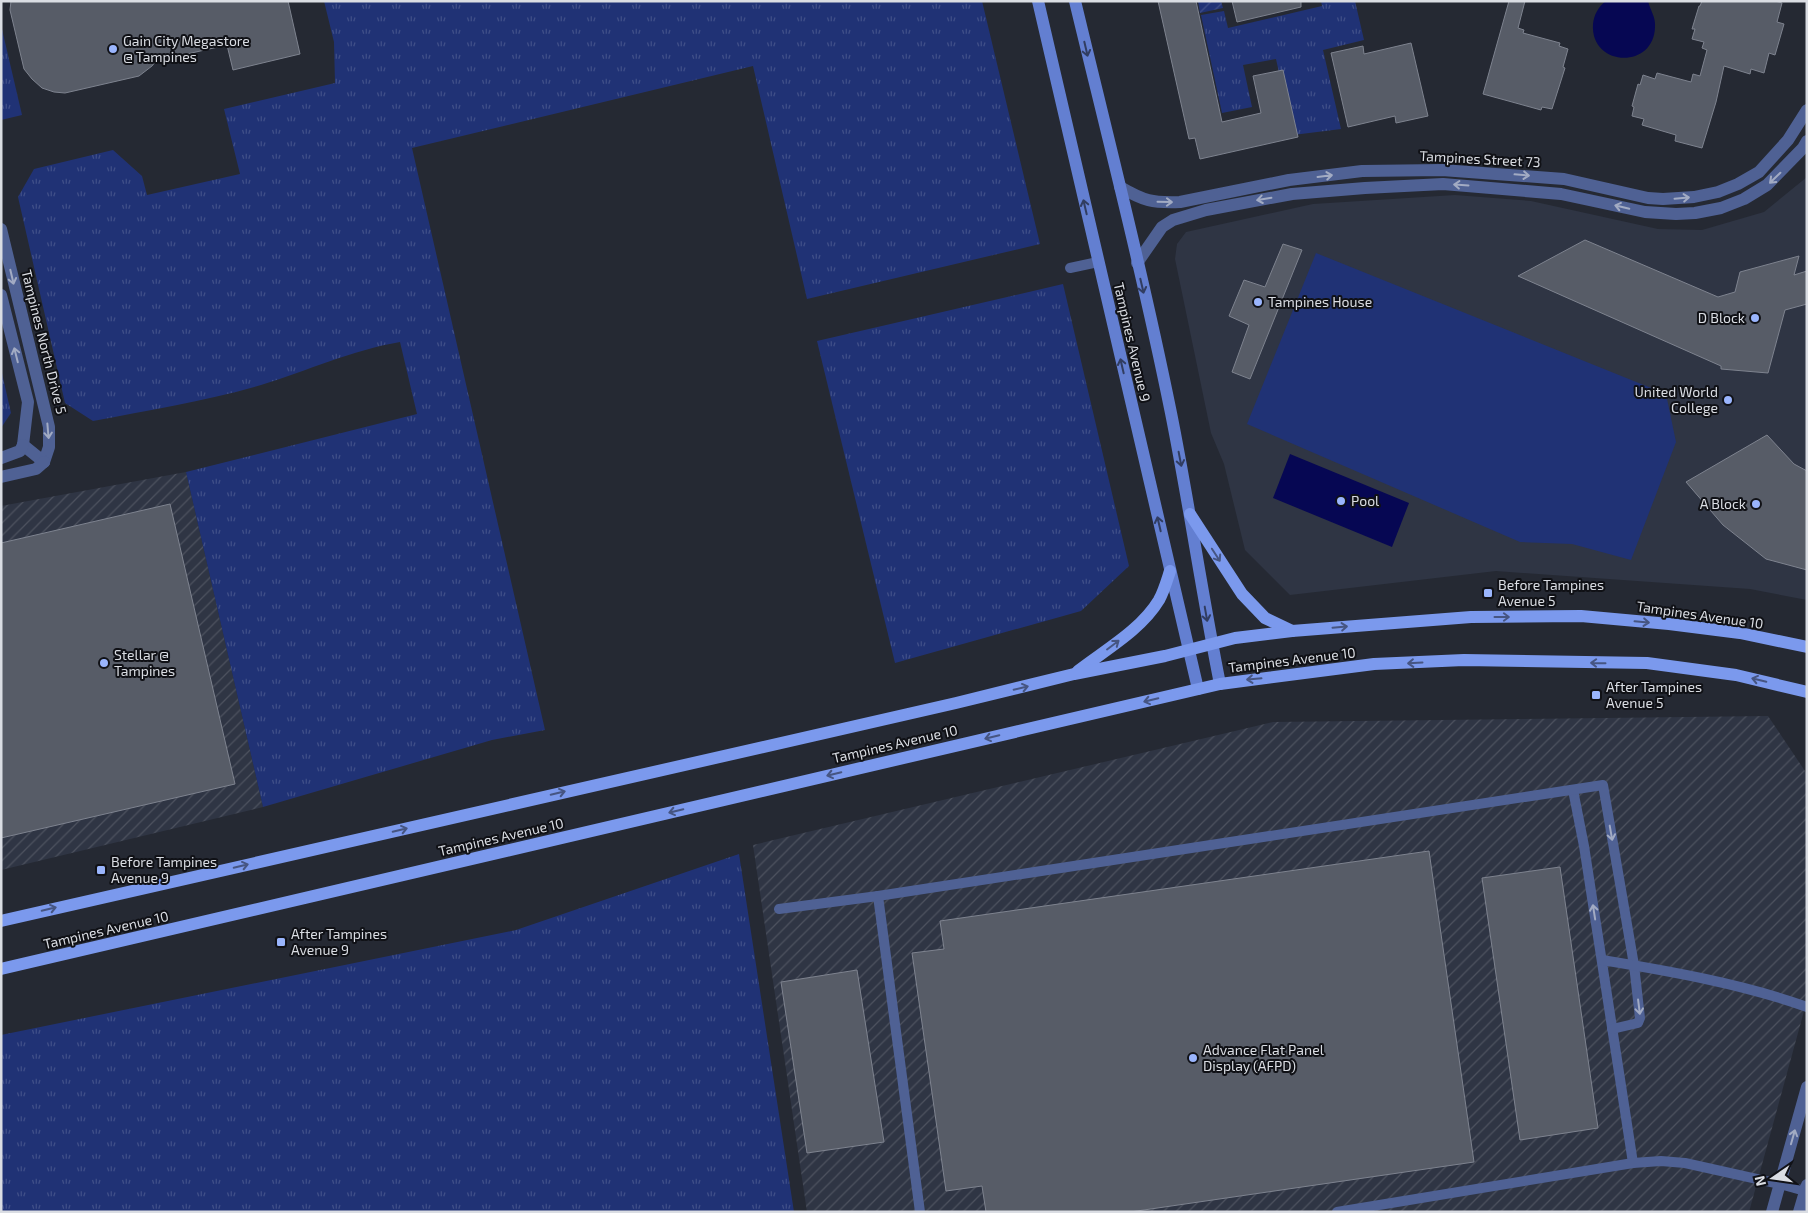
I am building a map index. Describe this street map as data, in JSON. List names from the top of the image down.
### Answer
{
  "streets": {
    "main road": ["Tampines Avenue 9", "Tampines Avenue 10"],
    "street": ["Tampines Street 73", "Tampines North Drive 5"]
  },
  "crossings": [
    ["Tampines Street 73", "Tampines Avenue 9"],
    ["Tampines Avenue 9", "Tampines Avenue 10"]
  ],
  "places": {
    "other": [
      "Gain City Megastore @ Tampines",
      "Tampines House",
      "D Block",
      "United World College",
      "Pool",
      "A Block",
      "Stellar @ Tampines",
      "Advance Flat Panel Display (AFPD)"
    ],
    "transit": [
      "Before Tampines Avenue 5",
      "After Tampines Avenue 5",
      "Before Tampines Avenue 9",
      "After Tampines Avenue 9"
    ]
  },
  "north": "left"
}
